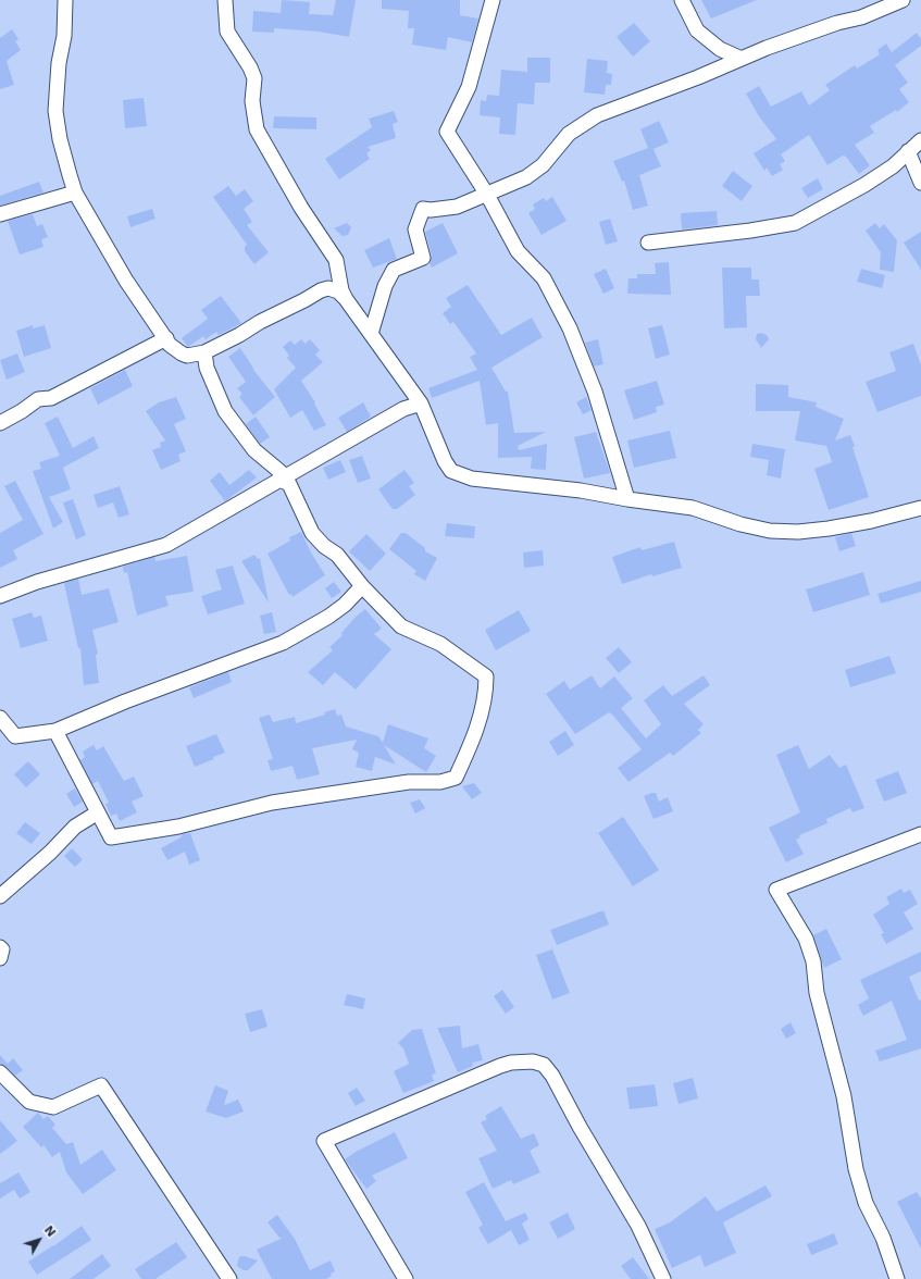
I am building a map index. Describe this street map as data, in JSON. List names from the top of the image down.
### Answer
{
  "north": "top right"
}
